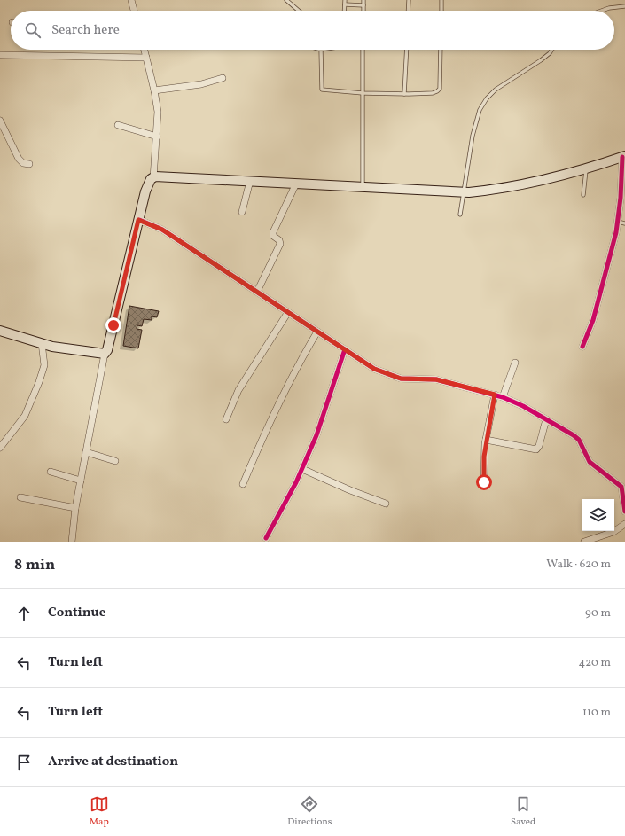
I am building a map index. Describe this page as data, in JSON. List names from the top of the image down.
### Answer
{
  "page": {
    "search": "Search here",
    "heading": ["8 min", "Walk · 620 m"],
    "list": [
      ["Continue", "90 m"],
      ["Turn left", "420 m"],
      ["Turn left", "110 m"],
      "Arrive at destination"
    ],
    "nav": ["Map", "Directions", "Saved"]
  }
}
